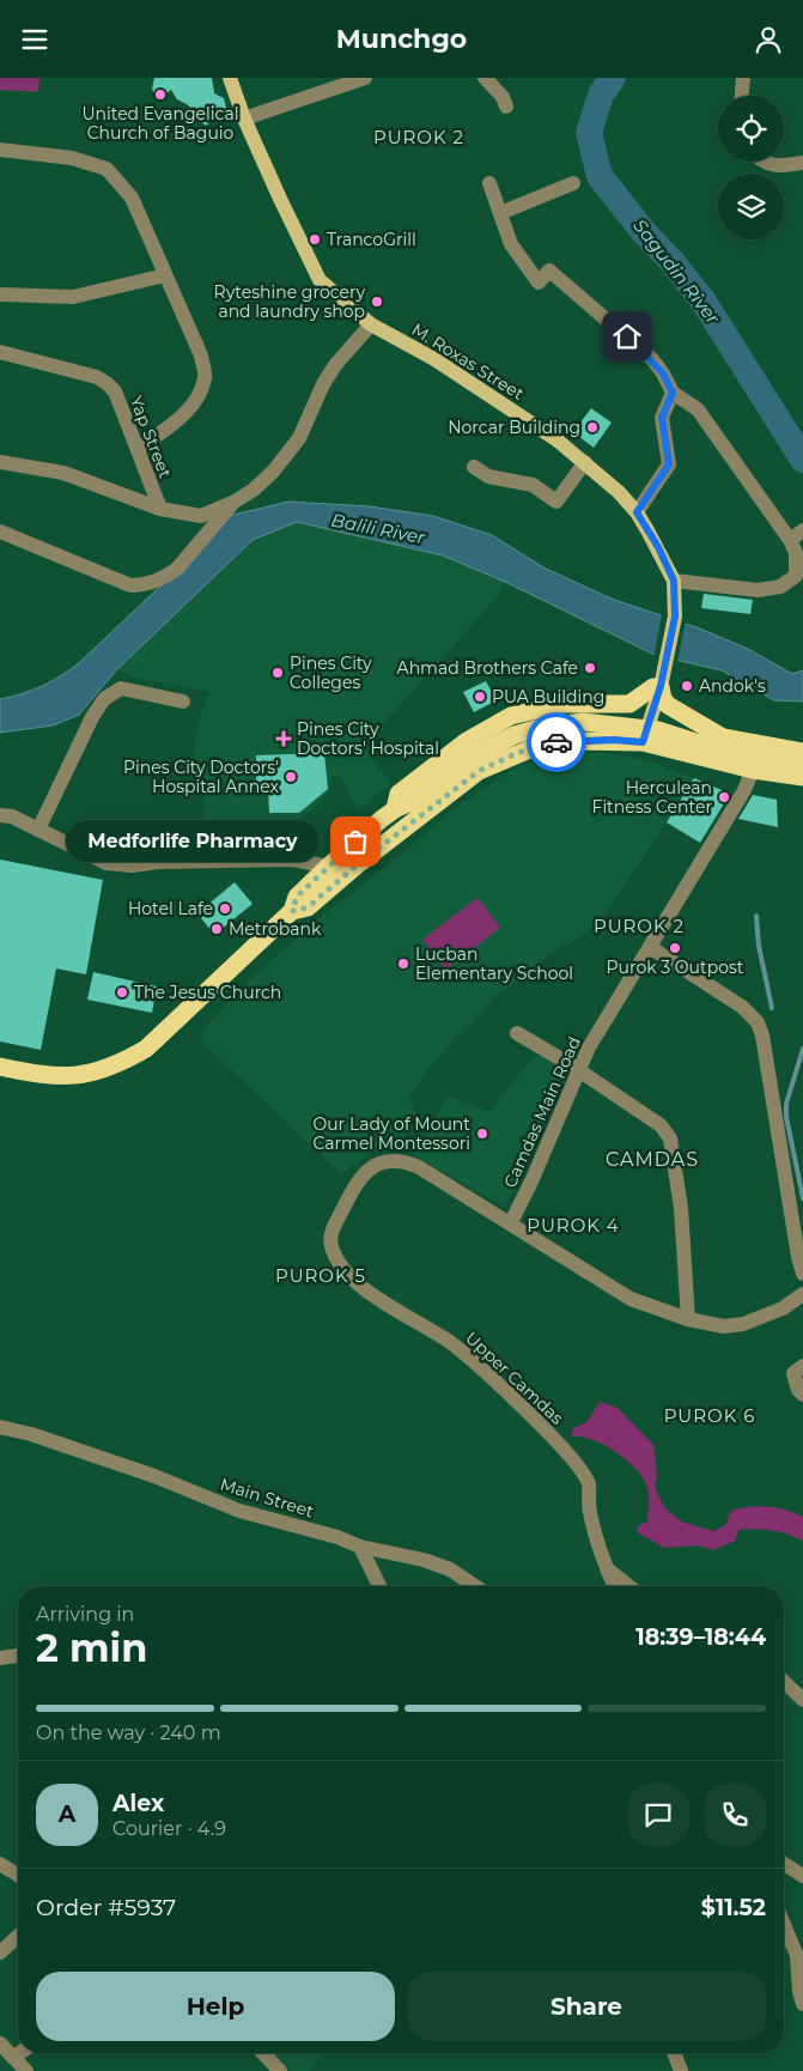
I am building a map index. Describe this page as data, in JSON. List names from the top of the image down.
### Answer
{
  "streets": {
    "main road": ["M. Roxas Street"],
    "street": [
      "Yap Street",
      "Camdas Main Road",
      "Upper Camdas",
      "Main Street"
    ]
  },
  "crossings": [
    ["Camdas Main Road", "Upper Camdas"]
  ],
  "districts": [
    "PUROK 2",
    "PUROK 2",
    "CAMDAS",
    "PUROK 4",
    "PUROK 5",
    "PUROK 6"
  ],
  "water": ["Sagudin River", "Balili River"],
  "places": {
    "other": [
      "United Evangelical Church of Baguio",
      "TrancoGrill",
      "Ryteshine grocery and laundry shop",
      "Norcar Building",
      "Ahmad Brothers Cafe",
      "Pines City Colleges",
      "Andok's",
      "PUA Building",
      "Pines City Doctors' Hospital Annex",
      "Herculean Fitness Center",
      "Medforlife Pharmacy",
      "Hotel Lafe",
      "Metrobank",
      "Purok 3 Outpost",
      "Lucban Elementary School",
      "The Jesus Church",
      "Our Lady of Mount Carmel Montessori"
    ],
    "health": ["Pines City Doctors' Hospital"]
  },
  "page": {
    "header": "Munchgo",
    "bubble": "Medforlife Pharmacy",
    "heading": ["2 min", "Arriving in", "18:39–18:44"],
    "panel": [
      "Alex",
      "Courier · 4.9",
      "Order #5937",
      "$11.52"
    ],
    "bar": "On the way · 240 m",
    "round": "A",
    "buttons": ["Help", "Share"]
  }
}
